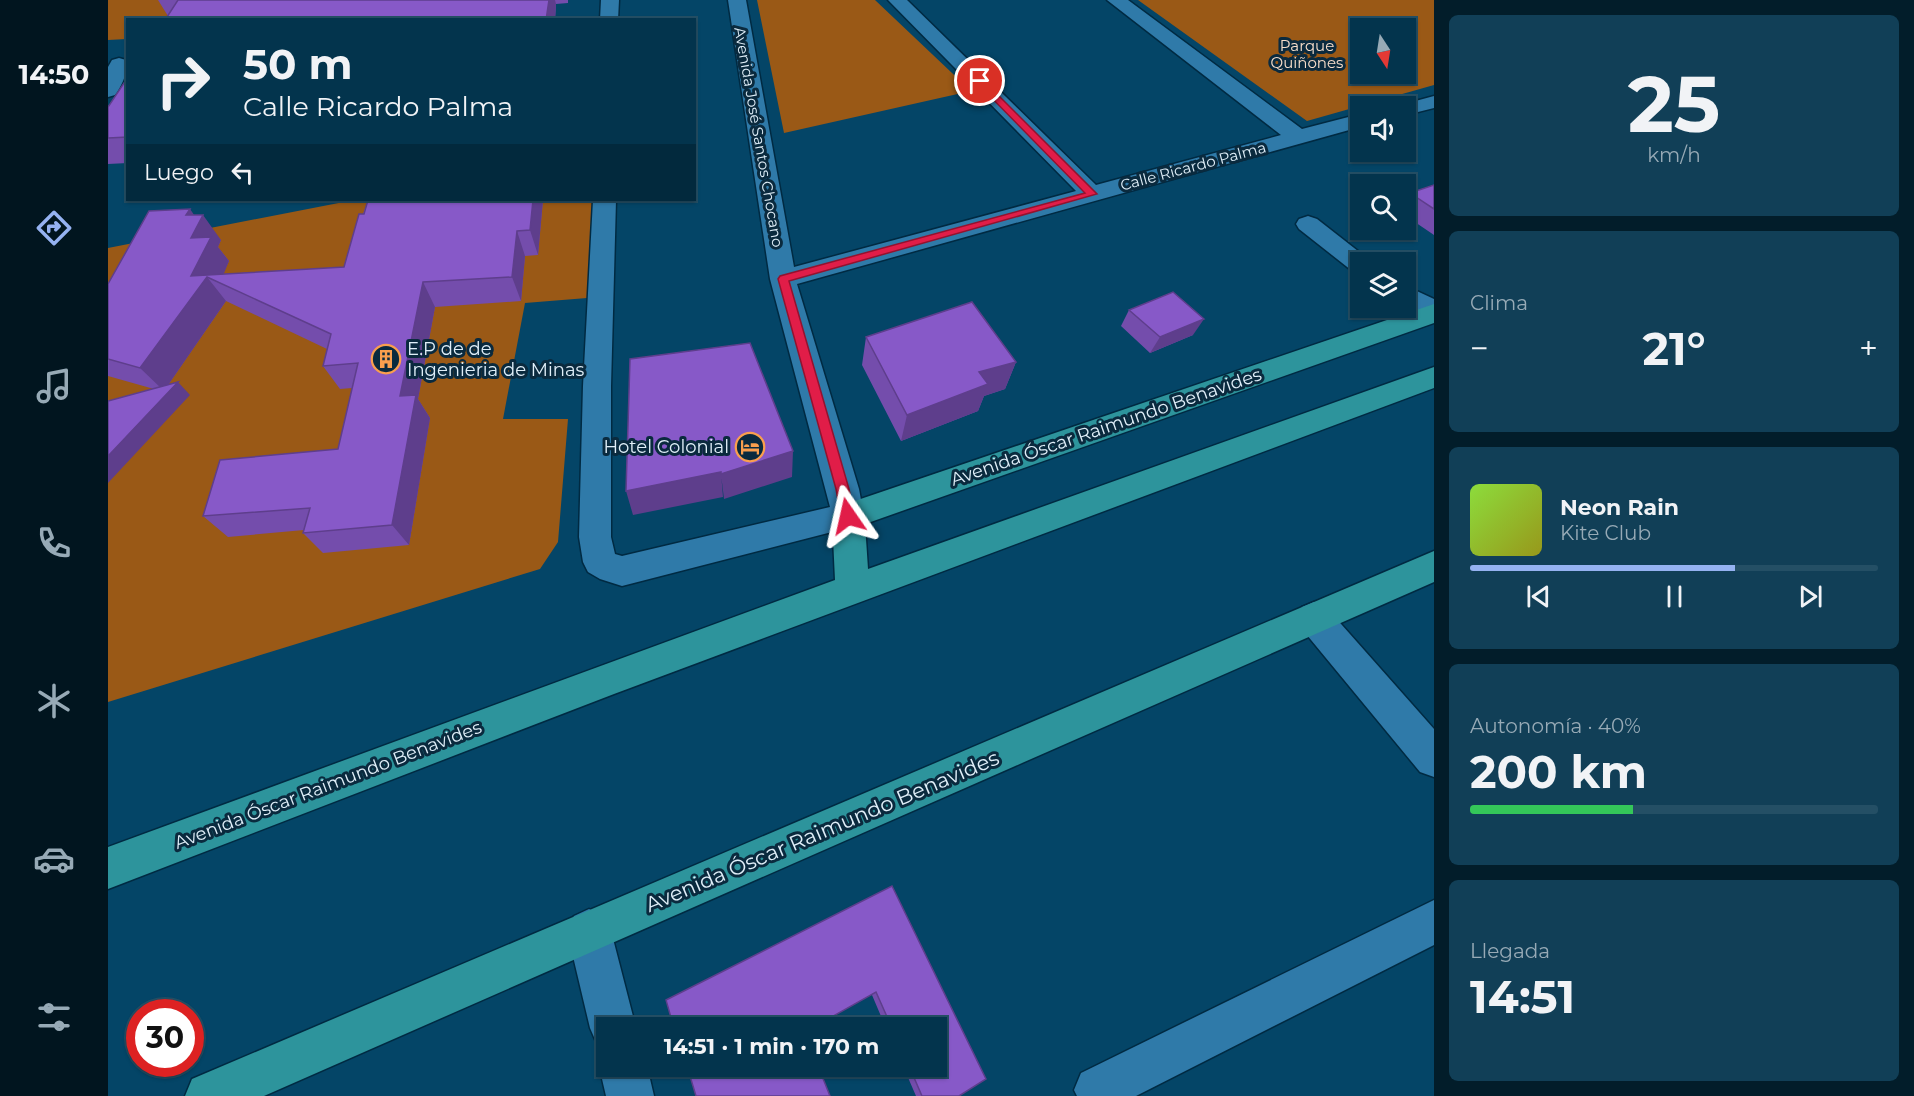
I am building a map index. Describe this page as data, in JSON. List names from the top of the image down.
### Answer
{
  "streets": {
    "main road": ["Avenida Óscar Raimundo Benavides"],
    "street": ["Avenida José Santos Chocano", "Calle Ricardo Palma"]
  },
  "crossings": [
    ["Avenida José Santos Chocano", "Calle Ricardo Palma"],
    ["Avenida José Santos Chocano", "Avenida Óscar Raimundo Benavides"]
  ],
  "parks": ["Parque Quiñones"],
  "places": {
    "building": ["E.P de de Ingenieria de Minas"],
    "hotel": ["Hotel Colonial"]
  },
  "north": "bottom",
  "page": {
    "tabs": "14:50",
    "tile": [
      ["25", "km/h"],
      "Clima",
      ["Autonomía · 40%", "200 km"],
      ["Llegada", "14:51"]
    ],
    "turn": ["50 m", "Calle Ricardo Palma"],
    "then": "Luego",
    "heat": ["−", "21°", "+"],
    "song": ["Neon Rain", "Kite Club"],
    "limit": "30",
    "trip": "14:51 · 1 min · 170 m"
  }
}
